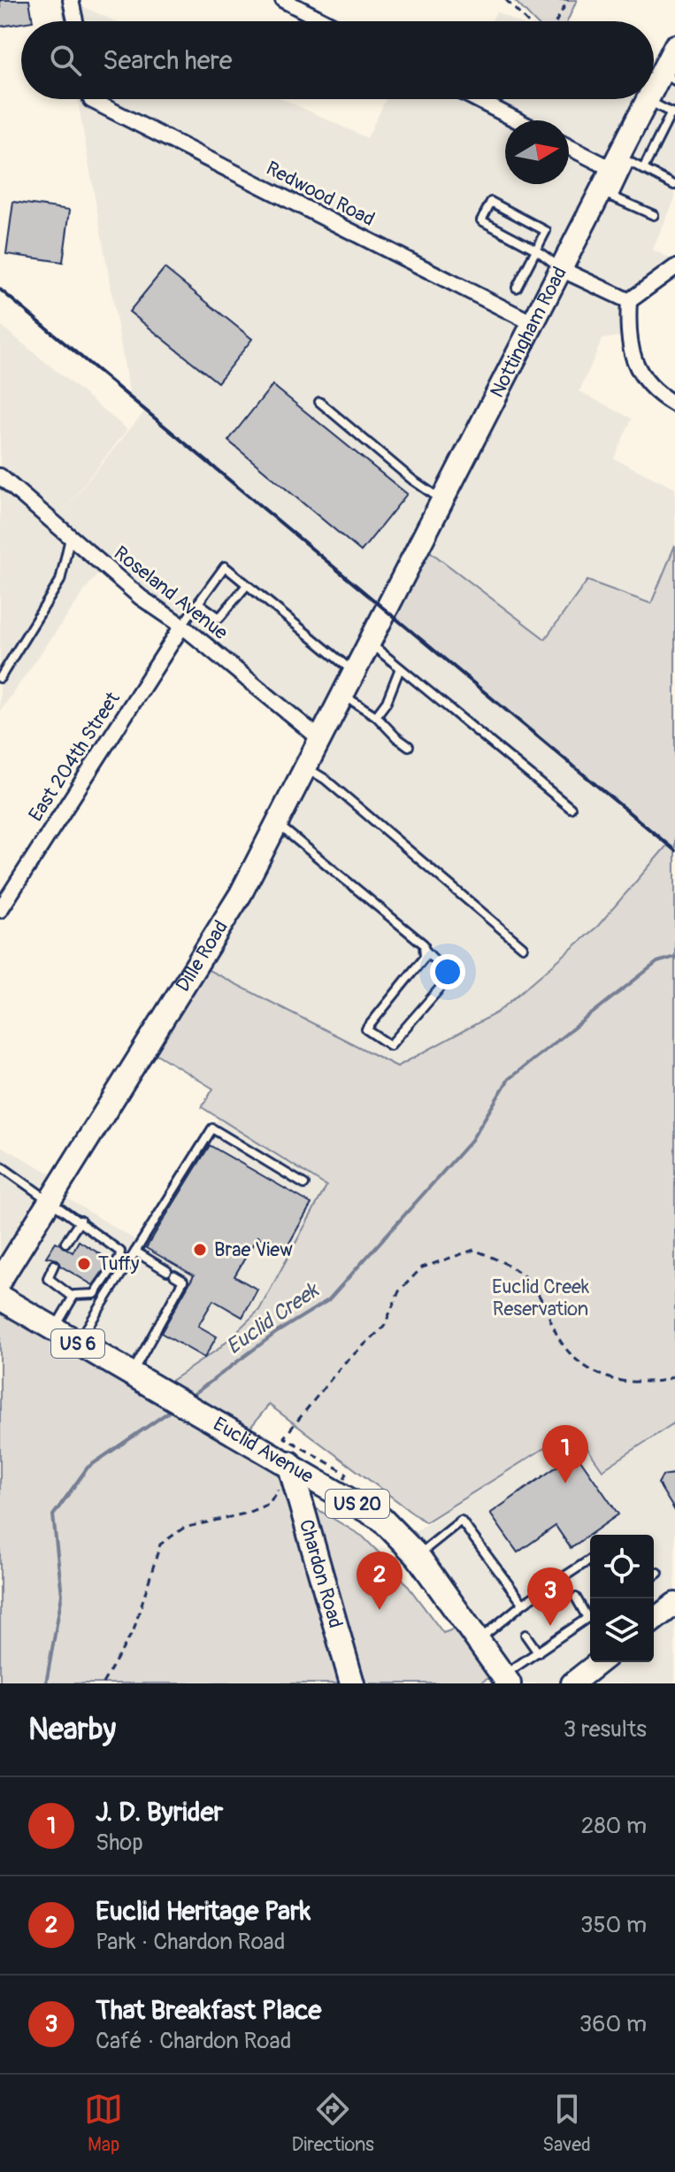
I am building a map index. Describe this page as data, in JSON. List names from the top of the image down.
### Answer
{
  "streets": {
    "main road": [
      "US 6",
      "Euclid Avenue",
      "US 20",
      "Chardon Road"
    ],
    "street": [
      "Redwood Road",
      "Nottingham Road",
      "Roseland Avenue",
      "East 204th Street",
      "Dille Road"
    ]
  },
  "crossings": [
    ["Redwood Road", "Nottingham Road"],
    ["Nottingham Road", "Dille Road"],
    ["Roseland Avenue", "East 204th Street"],
    ["Roseland Avenue", "Dille Road"],
    ["Euclid Avenue", "Chardon Road"]
  ],
  "water": ["Euclid Creek"],
  "parks": ["Euclid Creek Reservation"],
  "places": ["Brae View", "Tuffy"],
  "north": "right",
  "page": {
    "search": "Search here",
    "pins": ["1", "2", "3"],
    "heading": ["Nearby", "3 results"],
    "list": [
      {
        "mark": "1",
        "name": "J. D. Byrider",
        "note": "Shop",
        "value": "280 m"
      },
      {
        "mark": "2",
        "name": "Euclid Heritage Park",
        "note": "Park · Chardon Road",
        "value": "350 m"
      },
      {
        "mark": "3",
        "name": "That Breakfast Place",
        "note": "Café · Chardon Road",
        "value": "360 m"
      }
    ],
    "nav": ["Map", "Directions", "Saved"]
  }
}
